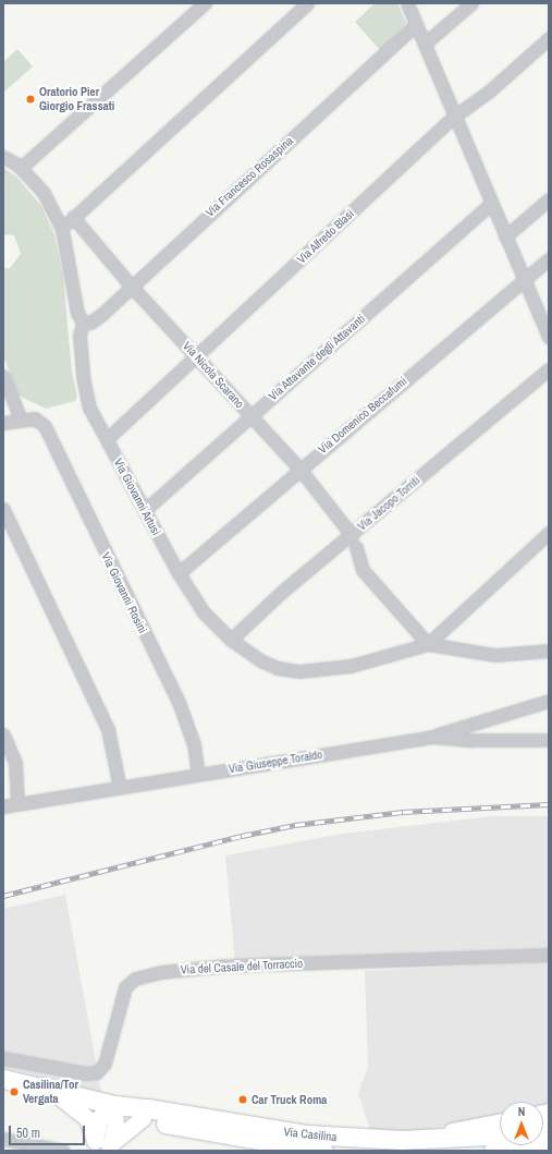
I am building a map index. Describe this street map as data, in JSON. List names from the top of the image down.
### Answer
{
  "streets": {
    "main road": ["Via Casilina"],
    "street": [
      "Via Francesco Rosaspina",
      "Via Alfredo Blasi",
      "Via Attavante degli Attavanti",
      "Via Nicola Scarano",
      "Via Domenico Beccafumi",
      "Via Giovanni Artusi",
      "Via Jacopo Torriti",
      "Via Giovanni Rosini",
      "Via Giuseppe Toraldo",
      "Via del Casale del Torraccio"
    ]
  },
  "crossings": [
    ["Via Francesco Rosaspina", "Via Nicola Scarano"],
    ["Via Francesco Rosaspina", "Via Giovanni Artusi"],
    ["Via Alfredo Blasi", "Via Nicola Scarano"],
    ["Via Alfredo Blasi", "Via Giovanni Artusi"],
    ["Via Attavante degli Attavanti", "Via Nicola Scarano"],
    ["Via Attavante degli Attavanti", "Via Giovanni Artusi"],
    ["Via Nicola Scarano", "Via Domenico Beccafumi"],
    ["Via Nicola Scarano", "Via Jacopo Torriti"],
    ["Via Domenico Beccafumi", "Via Giovanni Artusi"],
    ["Via Giovanni Artusi", "Via Jacopo Torriti"],
    ["Via Giovanni Rosini", "Via Giuseppe Toraldo"]
  ],
  "places": ["Oratorio Pier Giorgio Frassati", "Casilina/Tor Vergata", "Car Truck Roma"],
  "scale_bar": "50 m",
  "north": "top"
}
